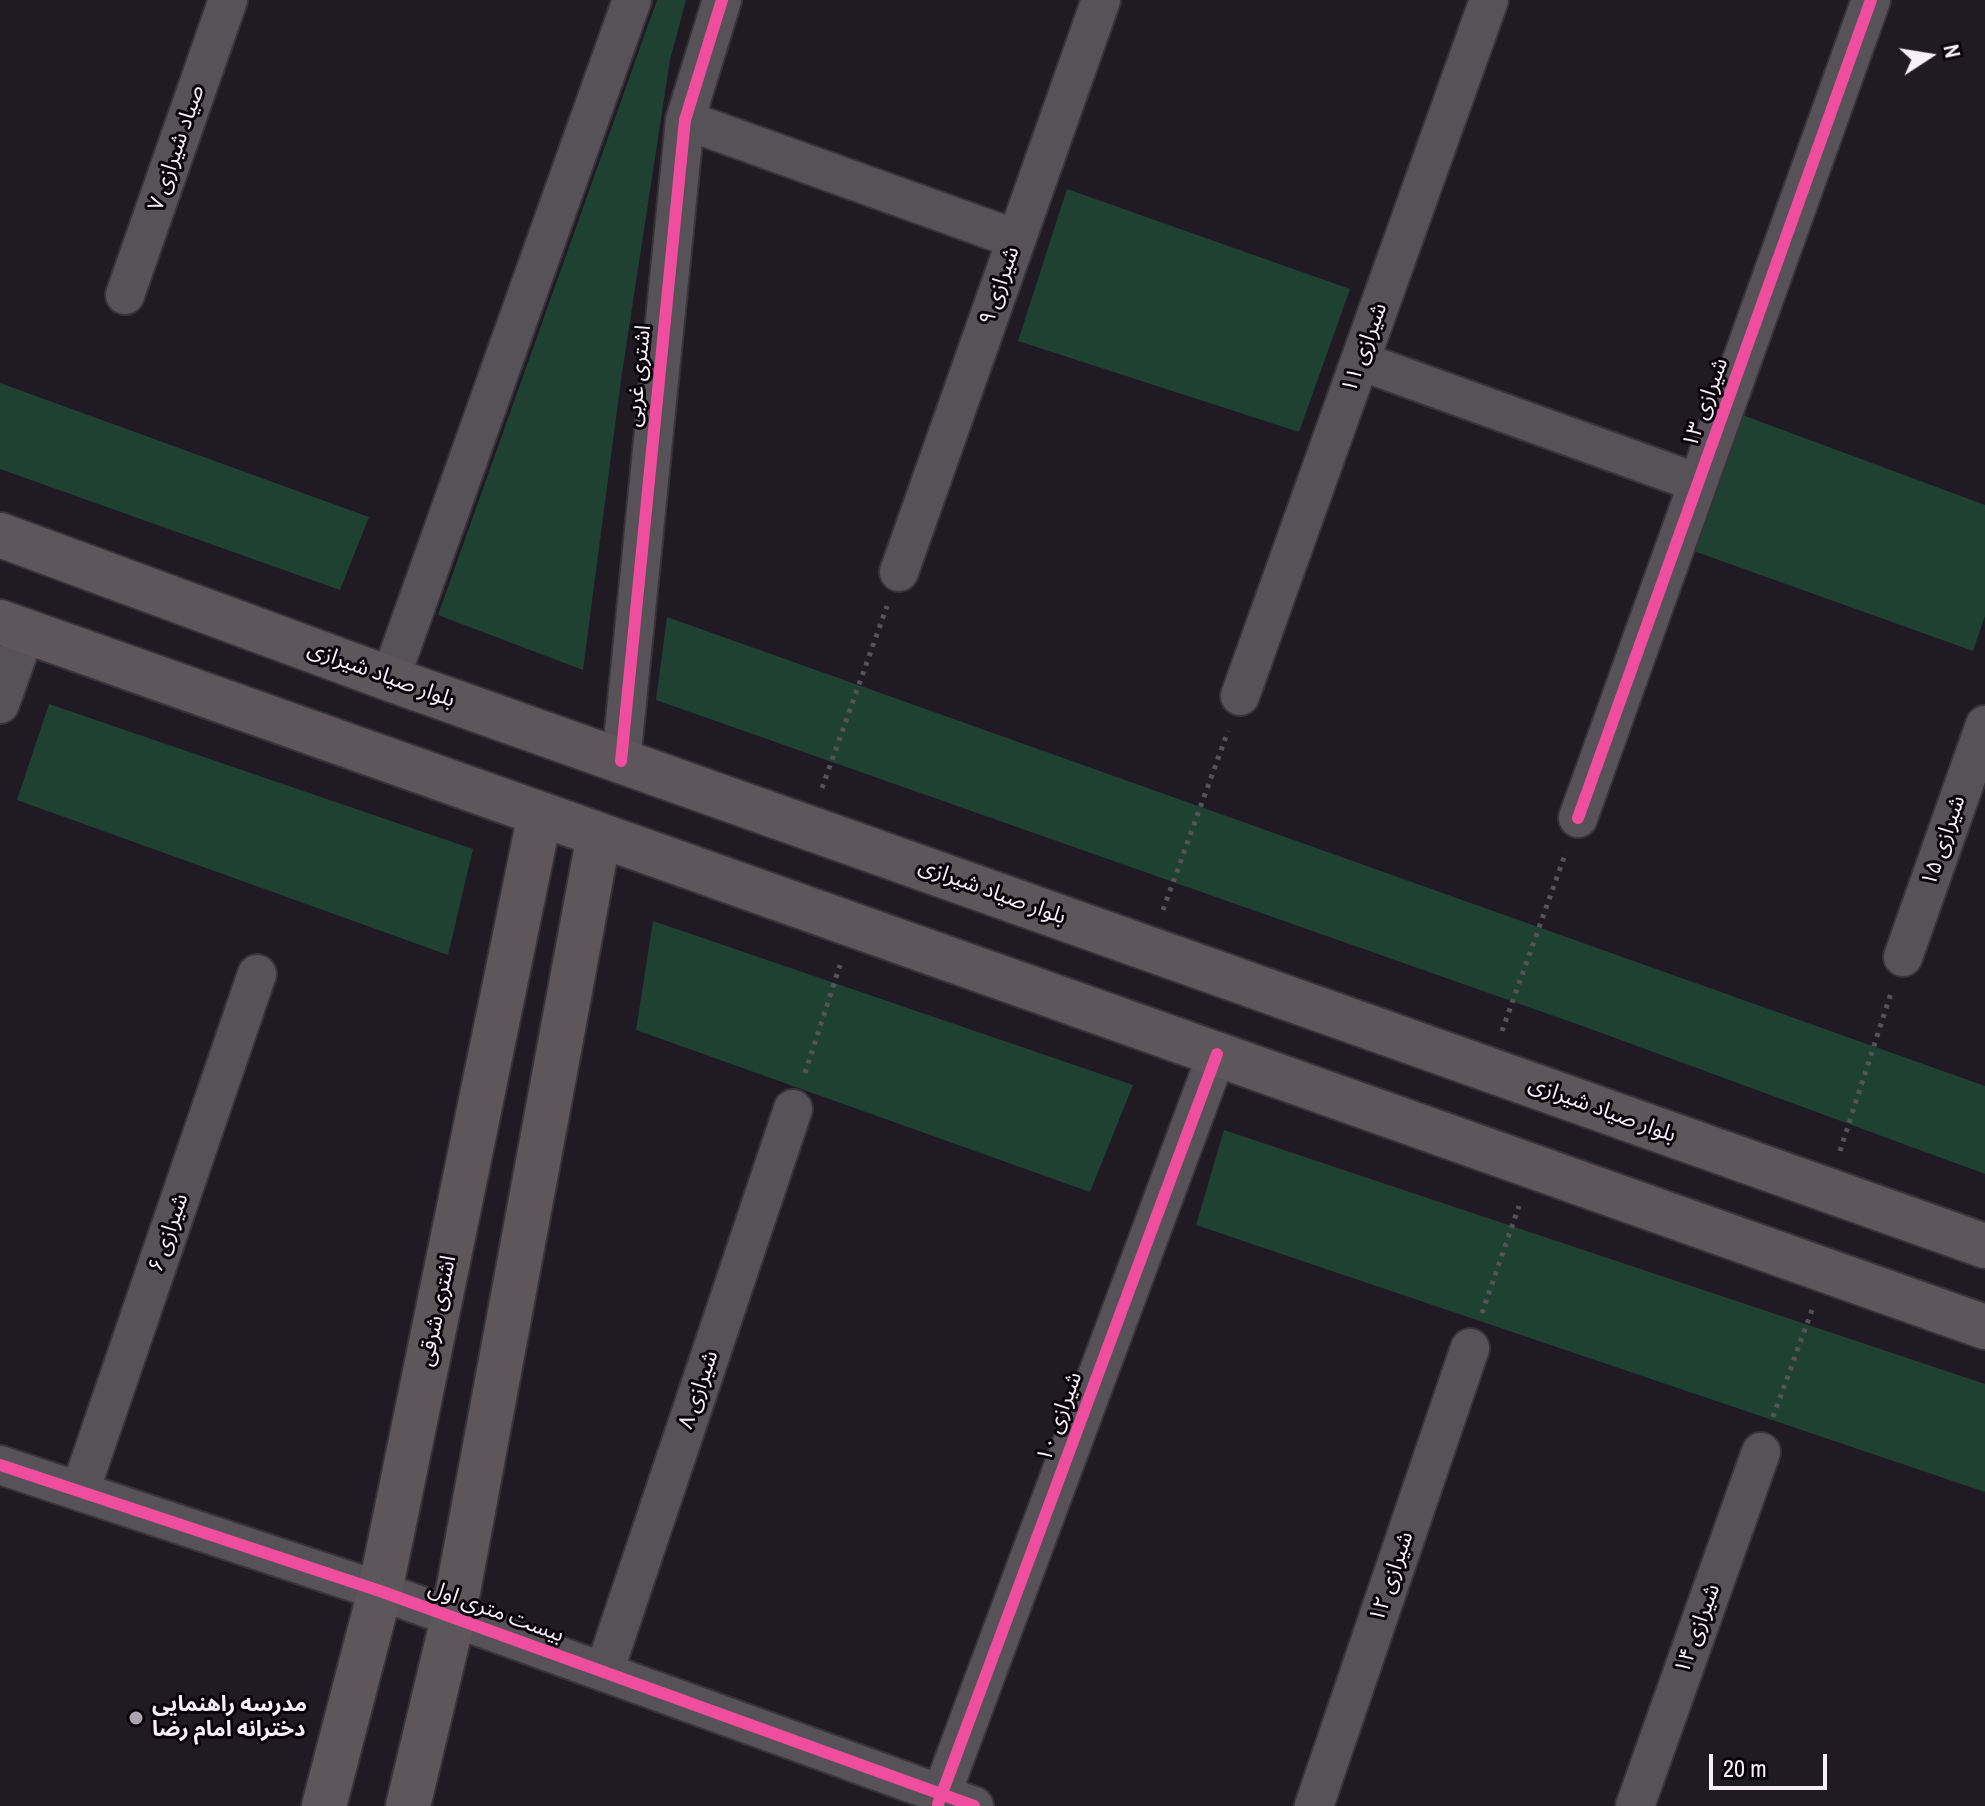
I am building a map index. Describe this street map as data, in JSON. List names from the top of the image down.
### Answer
{
  "streets": {
    "main road": ["بلوار صیاد شیرازی", "اشتری شرقی"],
    "street": [
      "صیاد شیرازی ۷",
      "شیرازی ۹",
      "شیرازی ۱۱",
      "اشتری غربی",
      "شیرازی ۱۳",
      "شیرازی ۱۵",
      "شیرازی ۶",
      "شیرازی ۸",
      "شیرازی ۱۰",
      "شیرازی ۱۲",
      "بیست متری اول",
      "شیرازی ۱۴"
    ]
  },
  "crossings": [
    ["اشتری غربی", "بلوار صیاد شیرازی"],
    ["شیرازی ۶", "بیست متری اول"],
    ["اشتری شرقی", "بیست متری اول"],
    ["شیرازی ۸", "بیست متری اول"],
    ["شیرازی ۱۰", "بیست متری اول"]
  ],
  "places": ["مدرسه راهنمایی دخترانه امام رضا"],
  "scale_bar": "20 m",
  "north": "right"
}
